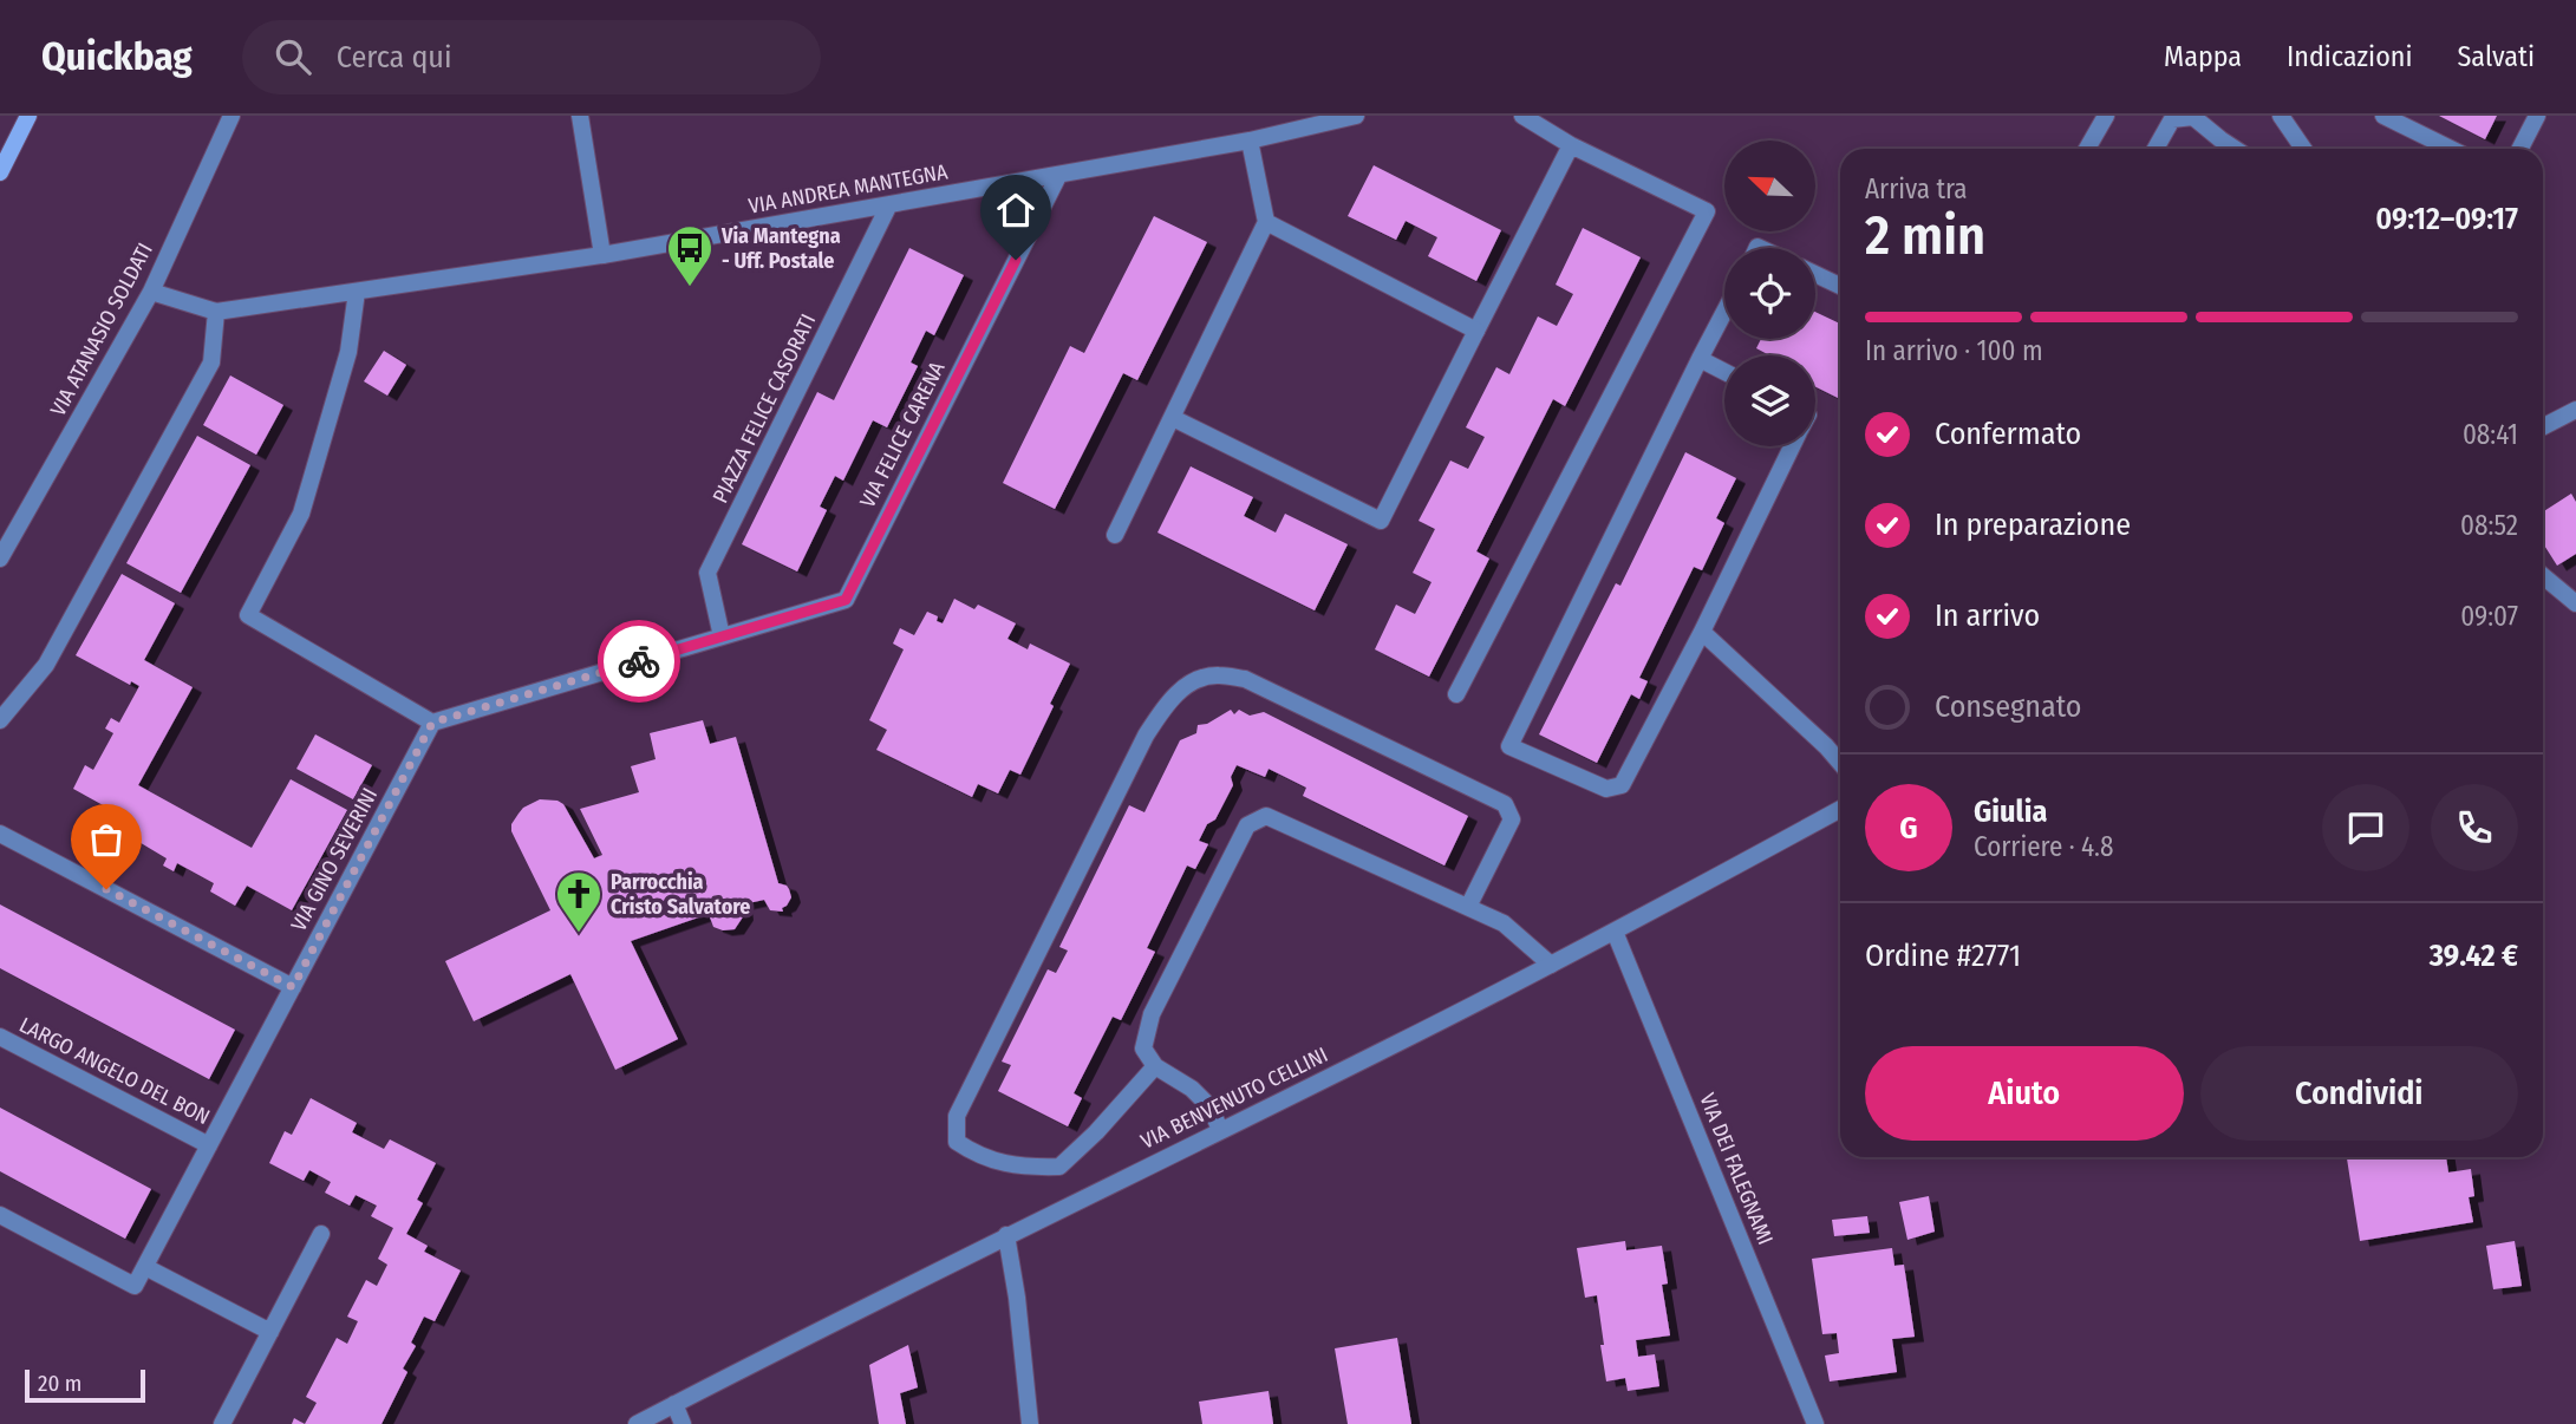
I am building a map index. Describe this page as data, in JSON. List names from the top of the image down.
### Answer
{
  "streets": {
    "street": [
      "VIA ANDREA MANTEGNA",
      "VIA ATANASIO SOLDATI",
      "PIAZZA FELICE CASORATI",
      "VIA FELICE CARENA",
      "VIA GINO SEVERINI",
      "LARGO ANGELO DEL BON",
      "VIA BENVENUTO CELLINI",
      "VIA DEI FALEGNAMI"
    ]
  },
  "crossings": [
    ["VIA ANDREA MANTEGNA", "VIA ATANASIO SOLDATI"],
    ["VIA ANDREA MANTEGNA", "PIAZZA FELICE CASORATI"],
    ["VIA ANDREA MANTEGNA", "VIA FELICE CARENA"],
    ["PIAZZA FELICE CASORATI", "VIA FELICE CARENA"],
    ["VIA GINO SEVERINI", "LARGO ANGELO DEL BON"],
    ["VIA BENVENUTO CELLINI", "VIA DEI FALEGNAMI"]
  ],
  "places": {
    "bus stop": ["Via Mantegna - Uff. Postale"],
    "church": ["Parrocchia Cristo Salvatore"]
  },
  "scale_bar": "20 m",
  "north": "top left",
  "page": {
    "header": "Quickbag",
    "search": "Cerca qui",
    "nav": ["Mappa", "Indicazioni", "Salvati"],
    "heading": ["2 min", "Arriva tra", "09:12–09:17"],
    "panel": [
      "Giulia",
      "Corriere · 4.8",
      "Ordine #2771",
      "39.42 €"
    ],
    "bar": "In arrivo · 100 m",
    "list": [
      ["Confermato", "08:41"],
      ["In preparazione", "08:52"],
      ["In arrivo", "09:07"],
      "Consegnato"
    ],
    "round": "G",
    "buttons": ["Aiuto", "Condividi"],
    "scale": "20 m"
  }
}
